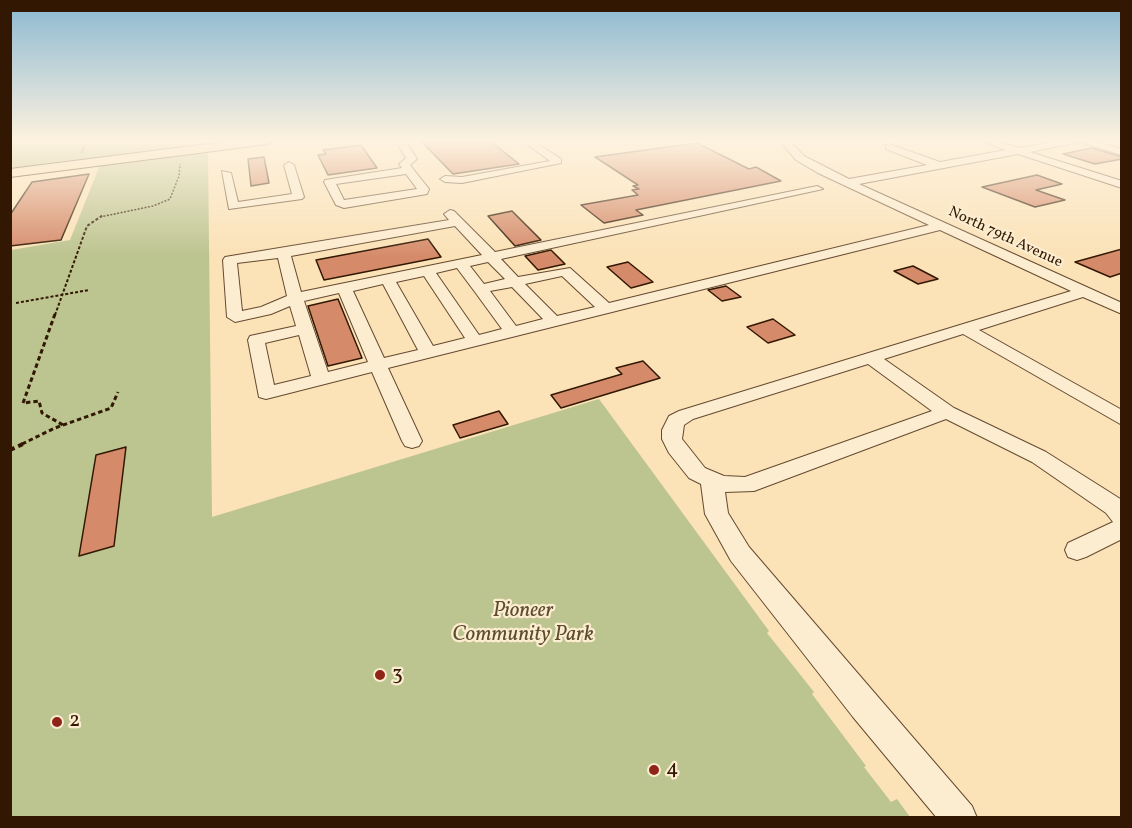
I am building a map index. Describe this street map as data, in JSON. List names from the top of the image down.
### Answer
{
  "streets": {
    "street": ["North 79th Avenue"]
  },
  "parks": ["Pioneer Community Park"],
  "places": ["3", "2", "4"]
}
